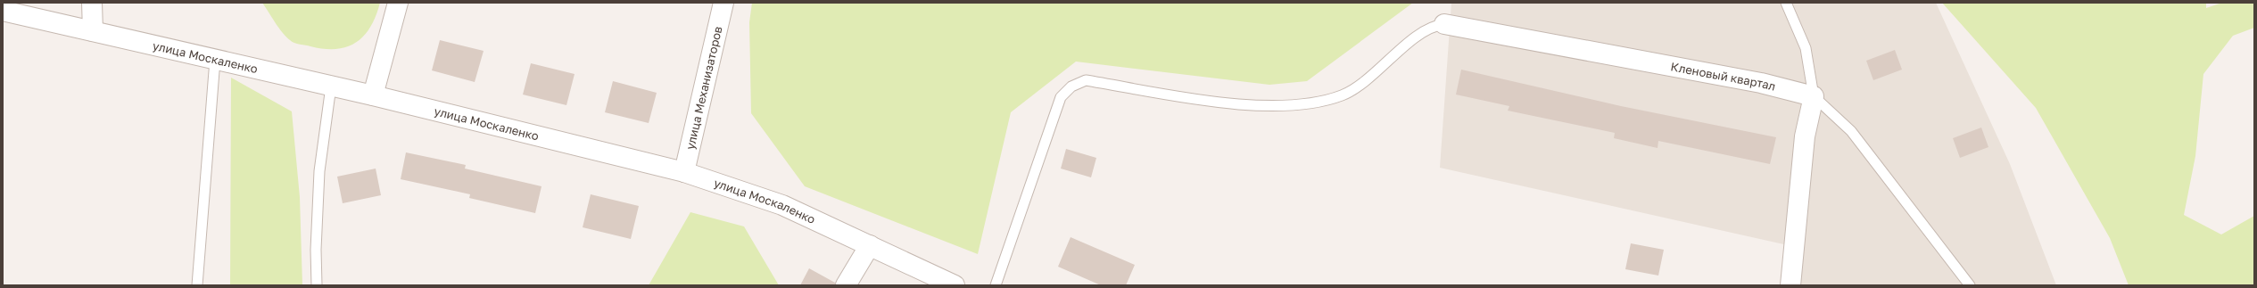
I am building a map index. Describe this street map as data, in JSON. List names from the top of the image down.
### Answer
{
  "streets": {
    "street": ["улица Москаленко", "Кленовый квартал", "улица Механизаторов"]
  },
  "crossings": [
    ["улица Москаленко", "улица Механизаторов"]
  ]
}
